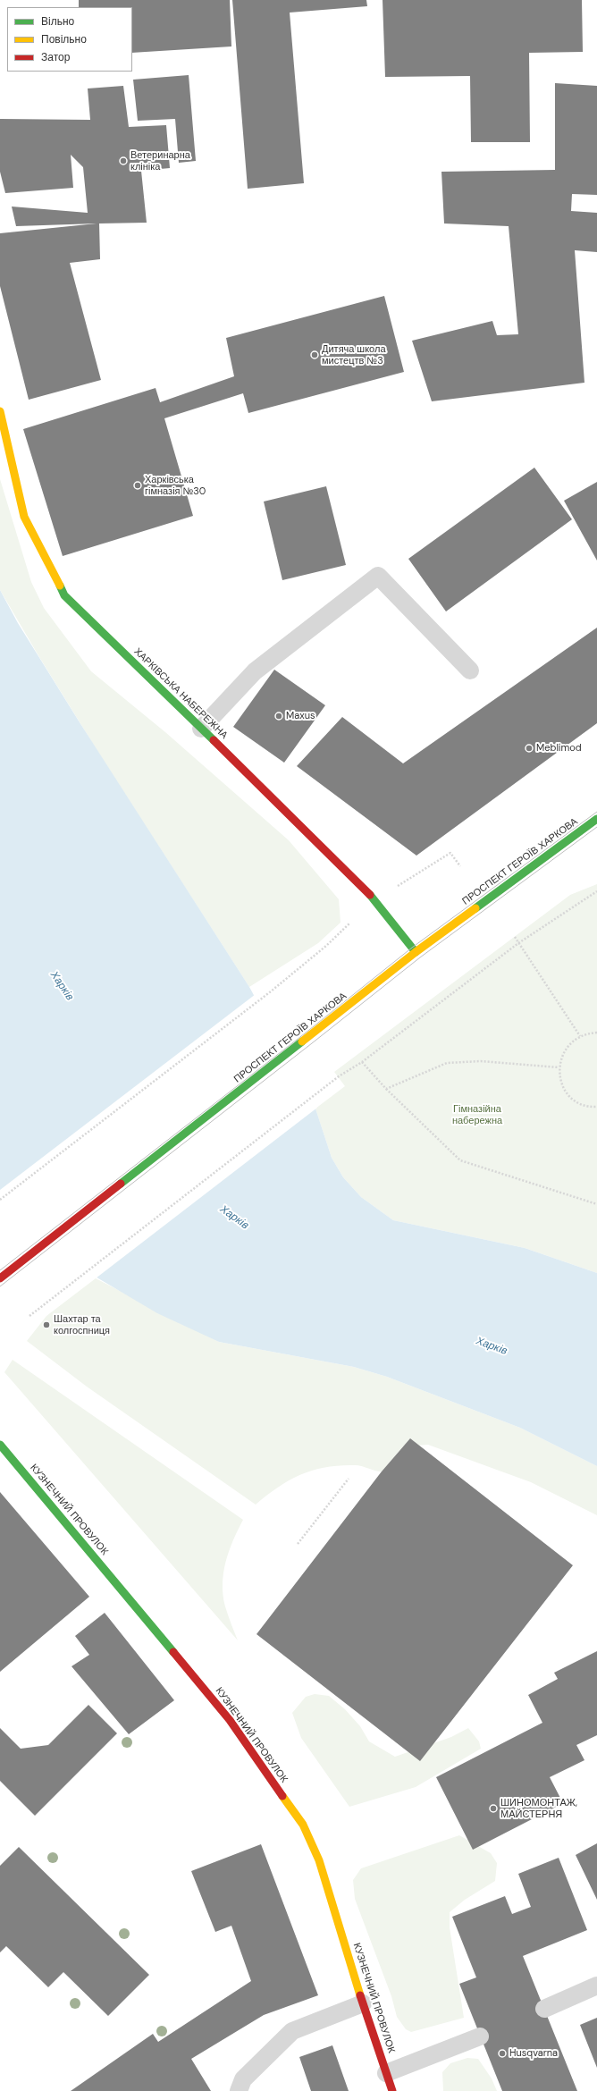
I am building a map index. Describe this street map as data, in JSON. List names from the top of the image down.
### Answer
{
  "streets": {
    "street": ["ХАРКІВСЬКА НАБЕРЕЖНА", "ПРОСПЕКТ ГЕРОЇВ ХАРКОВА", "КУЗНЕЧНИЙ ПРОВУЛОК"]
  },
  "crossings": [
    ["ХАРКІВСЬКА НАБЕРЕЖНА", "ПРОСПЕКТ ГЕРОЇВ ХАРКОВА"]
  ],
  "water": ["Харків"],
  "parks": ["Гімназійна набережна"],
  "places": [
    "Ветеринарна клініка",
    "Дитяча школа мистецтв №3",
    "Харківська гімназія №30",
    "Maxus",
    "Meblimod",
    "Шахтар та колгоспниця",
    "ШИНОМОНТАЖ, МАЙСТЕРНЯ",
    "Husqvarna"
  ],
  "legend": ["Вільно", "Повільно", "Затор"]
}
